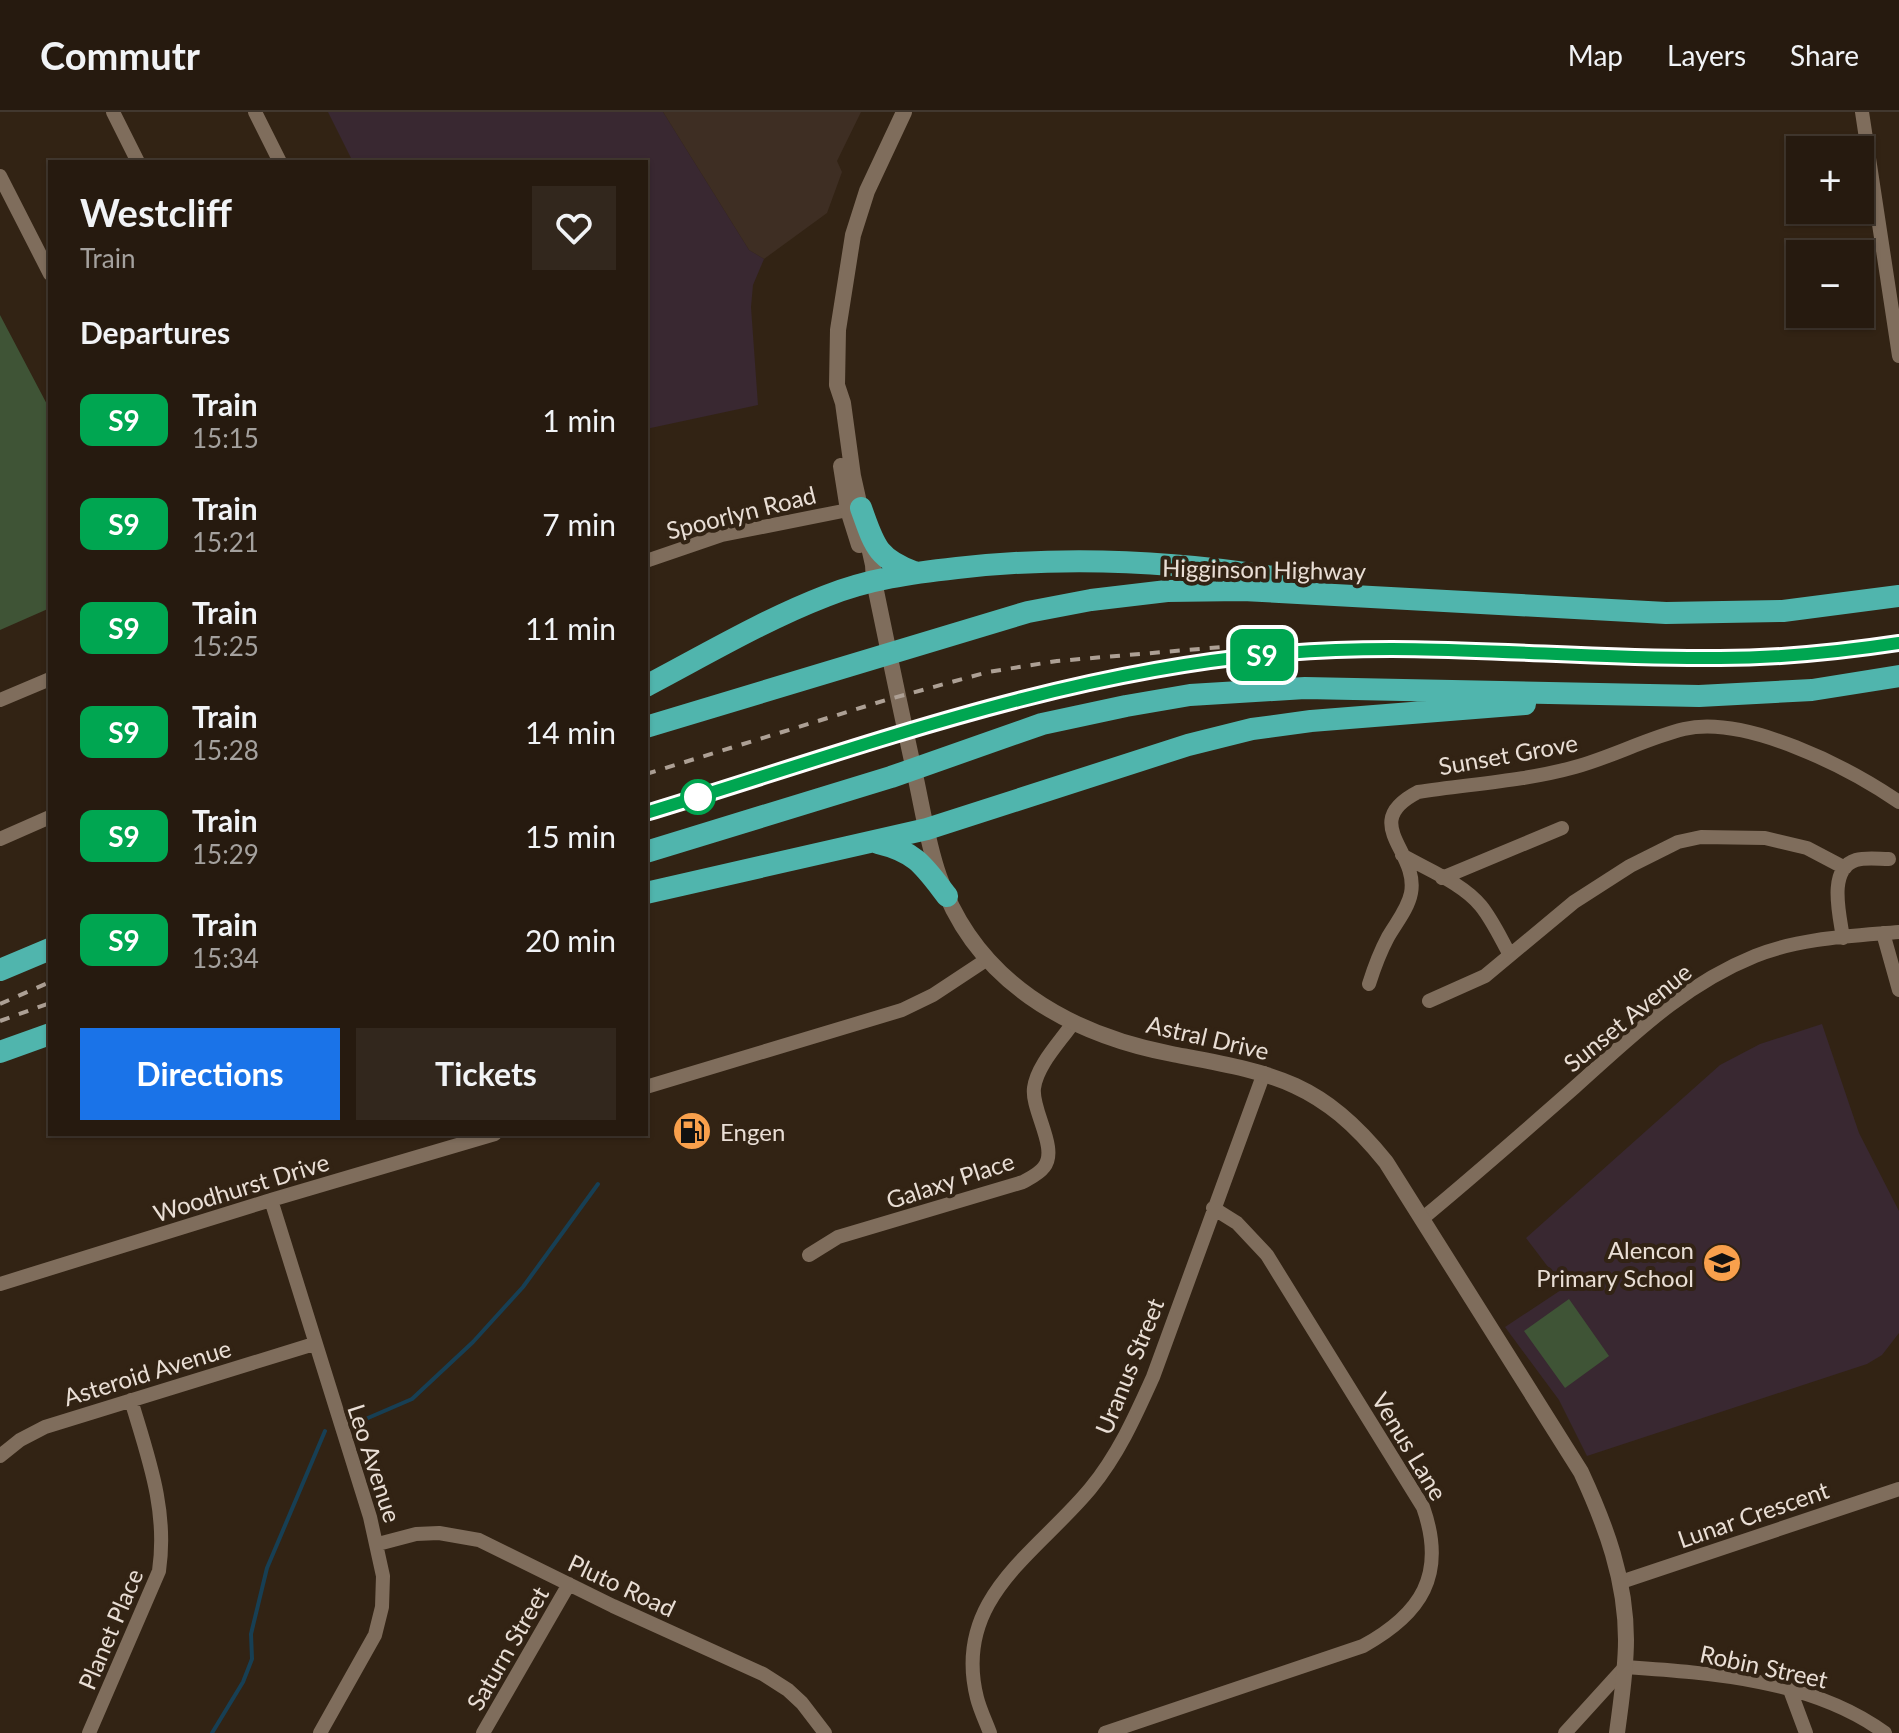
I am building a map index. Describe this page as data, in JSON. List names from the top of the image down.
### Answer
{
  "streets": {
    "highway": ["Higginson Highway"],
    "street": [
      "Spoorlyn Road",
      "Sunset Grove",
      "Sunset Avenue",
      "Astral Drive",
      "Galaxy Place",
      "Woodhurst Drive",
      "Uranus Street",
      "Asteroid Avenue",
      "Venus Lane",
      "Leo Avenue",
      "Lunar Crescent",
      "Pluto Road",
      "Planet Place",
      "Saturn Street",
      "Robin Street"
    ]
  },
  "crossings": [
    ["Spoorlyn Road", "Astral Drive"],
    ["Sunset Avenue", "Astral Drive"],
    ["Astral Drive", "Galaxy Place"],
    ["Astral Drive", "Uranus Street"],
    ["Astral Drive", "Lunar Crescent"],
    ["Astral Drive", "Robin Street"],
    ["Woodhurst Drive", "Leo Avenue"],
    ["Uranus Street", "Venus Lane"],
    ["Asteroid Avenue", "Leo Avenue"],
    ["Asteroid Avenue", "Planet Place"],
    ["Leo Avenue", "Pluto Road"],
    ["Pluto Road", "Saturn Street"]
  ],
  "places": {
    "fuel station": ["Engen"],
    "school or university": ["Alencon Primary School"]
  },
  "page": {
    "header": "Commutr",
    "nav": ["Map", "Layers", "Share"],
    "on_map": "S9",
    "map_buttons": ["+", "−"],
    "heading": [
      ["Westcliff", "Train"],
      "Departures"
    ],
    "list": [
      {
        "mark": "S9",
        "name": "Train",
        "note": "15:15",
        "value": "1 min"
      },
      {
        "mark": "S9",
        "name": "Train",
        "note": "15:21",
        "value": "7 min"
      },
      {
        "mark": "S9",
        "name": "Train",
        "note": "15:25",
        "value": "11 min"
      },
      {
        "mark": "S9",
        "name": "Train",
        "note": "15:28",
        "value": "14 min"
      },
      {
        "mark": "S9",
        "name": "Train",
        "note": "15:29",
        "value": "15 min"
      },
      {
        "mark": "S9",
        "name": "Train",
        "note": "15:34",
        "value": "20 min"
      }
    ],
    "buttons": ["Directions", "Tickets"]
  }
}
